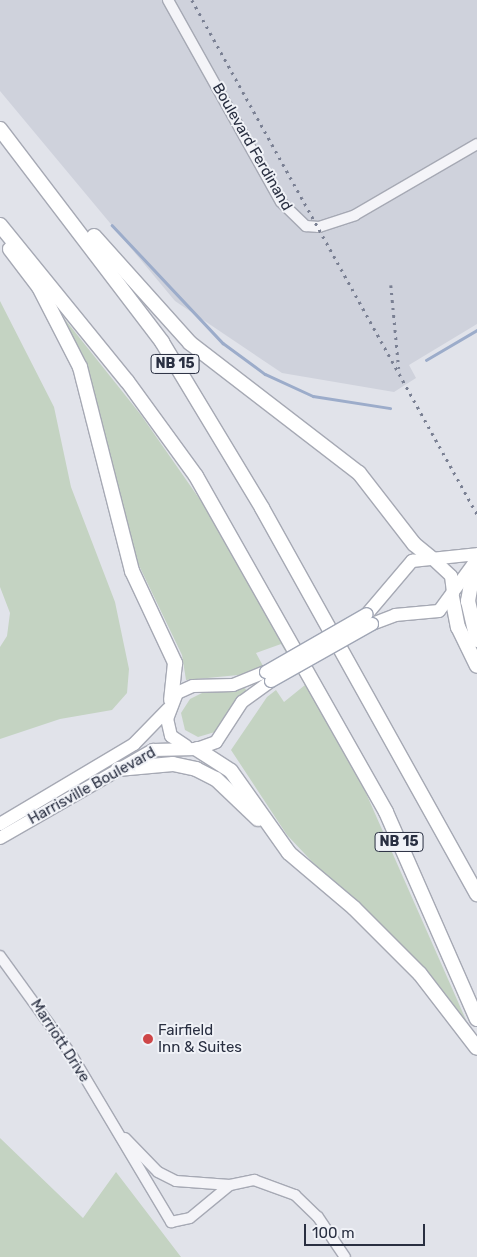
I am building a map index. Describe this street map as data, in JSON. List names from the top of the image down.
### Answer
{
  "streets": {
    "highway": ["NB 15"],
    "main road": ["Harrisville Boulevard"],
    "street": ["Boulevard Ferdinand", "Marriott Drive"]
  },
  "places": ["Fairfield Inn & Suites"],
  "scale_bar": "100 m"
}
